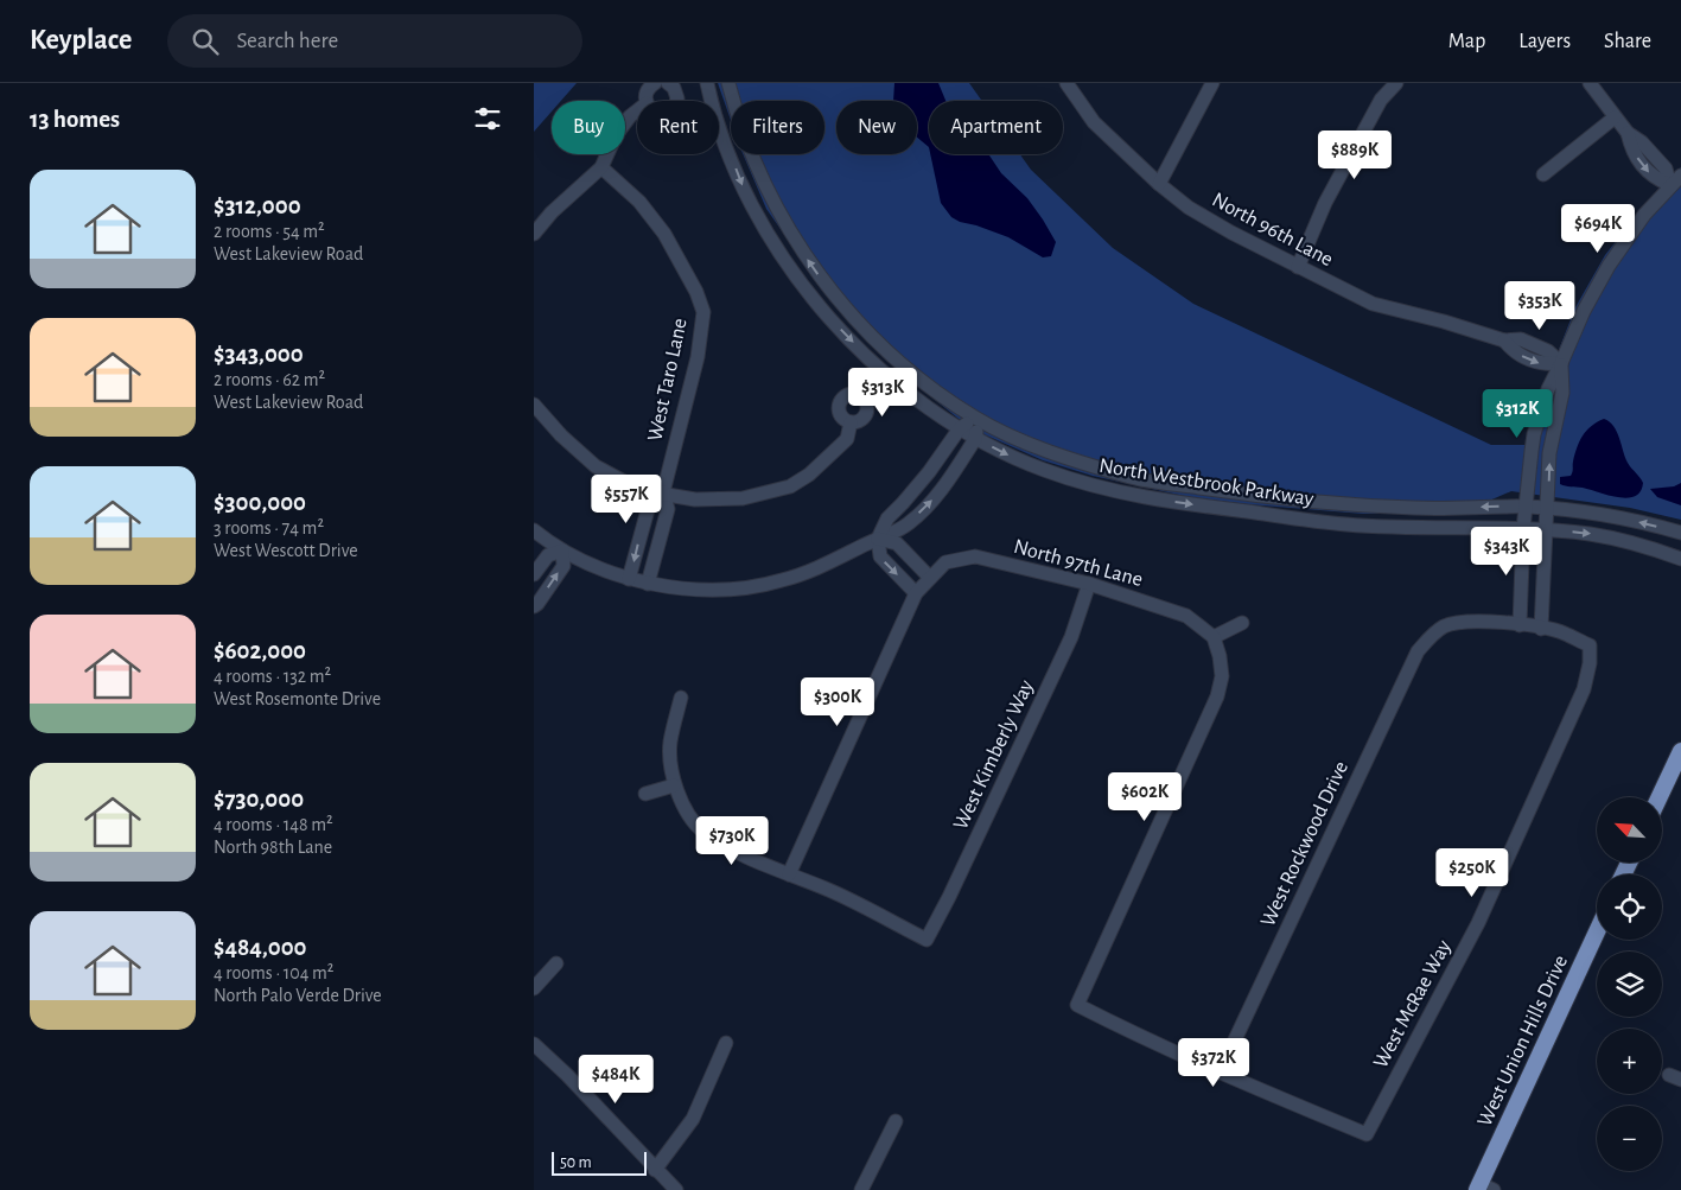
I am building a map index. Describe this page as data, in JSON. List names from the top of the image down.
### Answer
{
  "streets": {
    "main road": ["West Union Hills Drive"],
    "street": [
      "North 96th Lane",
      "West Taro Lane",
      "North Westbrook Parkway",
      "North 97th Lane",
      "West Kimberly Way",
      "West Rockwood Drive",
      "West McRae Way"
    ]
  },
  "crossings": [
    ["North 97th Lane", "West Kimberly Way"],
    ["West Rockwood Drive", "West McRae Way"]
  ],
  "scale_bar": "50 m",
  "north": "top left",
  "page": {
    "header": "Keyplace",
    "search": "Search here",
    "nav": ["Map", "Layers", "Share"],
    "heading": "13 homes",
    "chip": [
      "Buy",
      "Rent",
      "Filters",
      "New",
      "Apartment"
    ],
    "price": [
      "$889K",
      "$694K",
      "$353K",
      "$313K",
      "$312K",
      "$557K",
      "$343K",
      "$300K",
      "$602K",
      "$730K",
      "$250K",
      "$372K",
      "$484K"
    ],
    "list": [
      {
        "name": "$312,000",
        "note": "2 rooms · 54 m² · West Lakeview Road"
      },
      {
        "name": "$343,000",
        "note": "2 rooms · 62 m² · West Lakeview Road"
      },
      {
        "name": "$300,000",
        "note": "3 rooms · 74 m² · West Wescott Drive"
      },
      {
        "name": "$602,000",
        "note": "4 rooms · 132 m² · West Rosemonte Drive"
      },
      {
        "name": "$730,000",
        "note": "4 rooms · 148 m² · North 98th Lane"
      },
      {
        "name": "$484,000",
        "note": "4 rooms · 104 m² · North Palo Verde Drive"
      }
    ],
    "map_buttons": ["+", "−"],
    "scale": "50 m"
  }
}
